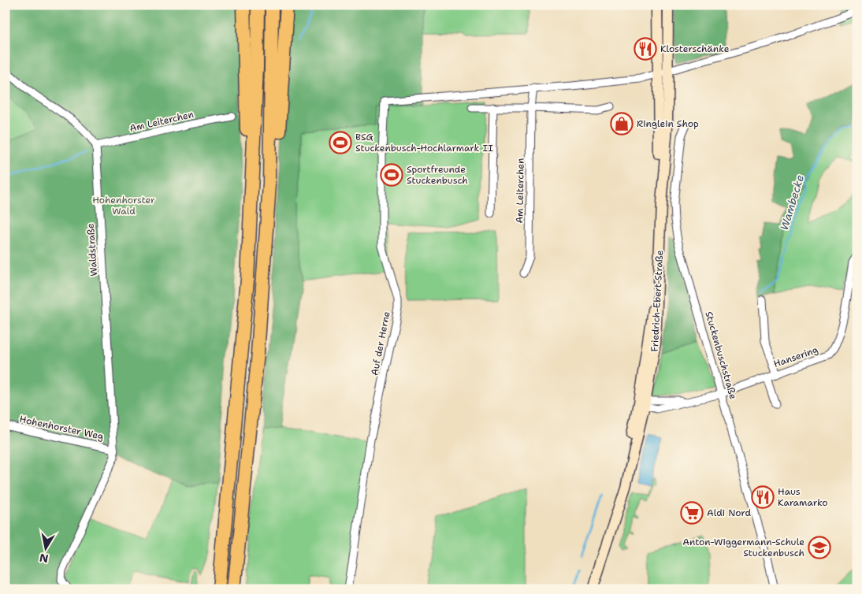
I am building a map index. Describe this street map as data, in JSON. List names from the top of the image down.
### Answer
{
  "streets": {
    "main road": ["Friedrich-Ebert-Straße"],
    "street": [
      "Am Leiterchen",
      "Waldstraße",
      "Auf der Herne",
      "Stuckenbuschstraße",
      "Hansering",
      "Hohenhorster Weg"
    ]
  },
  "crossings": [
    ["Am Leiterchen", "Waldstraße"],
    ["Am Leiterchen", "Auf der Herne"],
    ["Waldstraße", "Hohenhorster Weg"],
    ["Friedrich-Ebert-Straße", "Hansering"],
    ["Stuckenbuschstraße", "Hansering"]
  ],
  "water": ["Wambecke"],
  "parks": ["Hohenhorster Wald"],
  "places": {
    "restaurant": ["Klosterschänke", "Haus Karamarko"],
    "shop": ["Ringlein Shop"],
    "sports": ["BSG Stuckenbusch-Hochlarmark II", "Sportfreunde Stuckenbusch"],
    "supermarket": ["Aldi Nord"],
    "school or university": ["Anton-Wiggermann-Schule Stuckenbusch"]
  },
  "north": "bottom"
}
